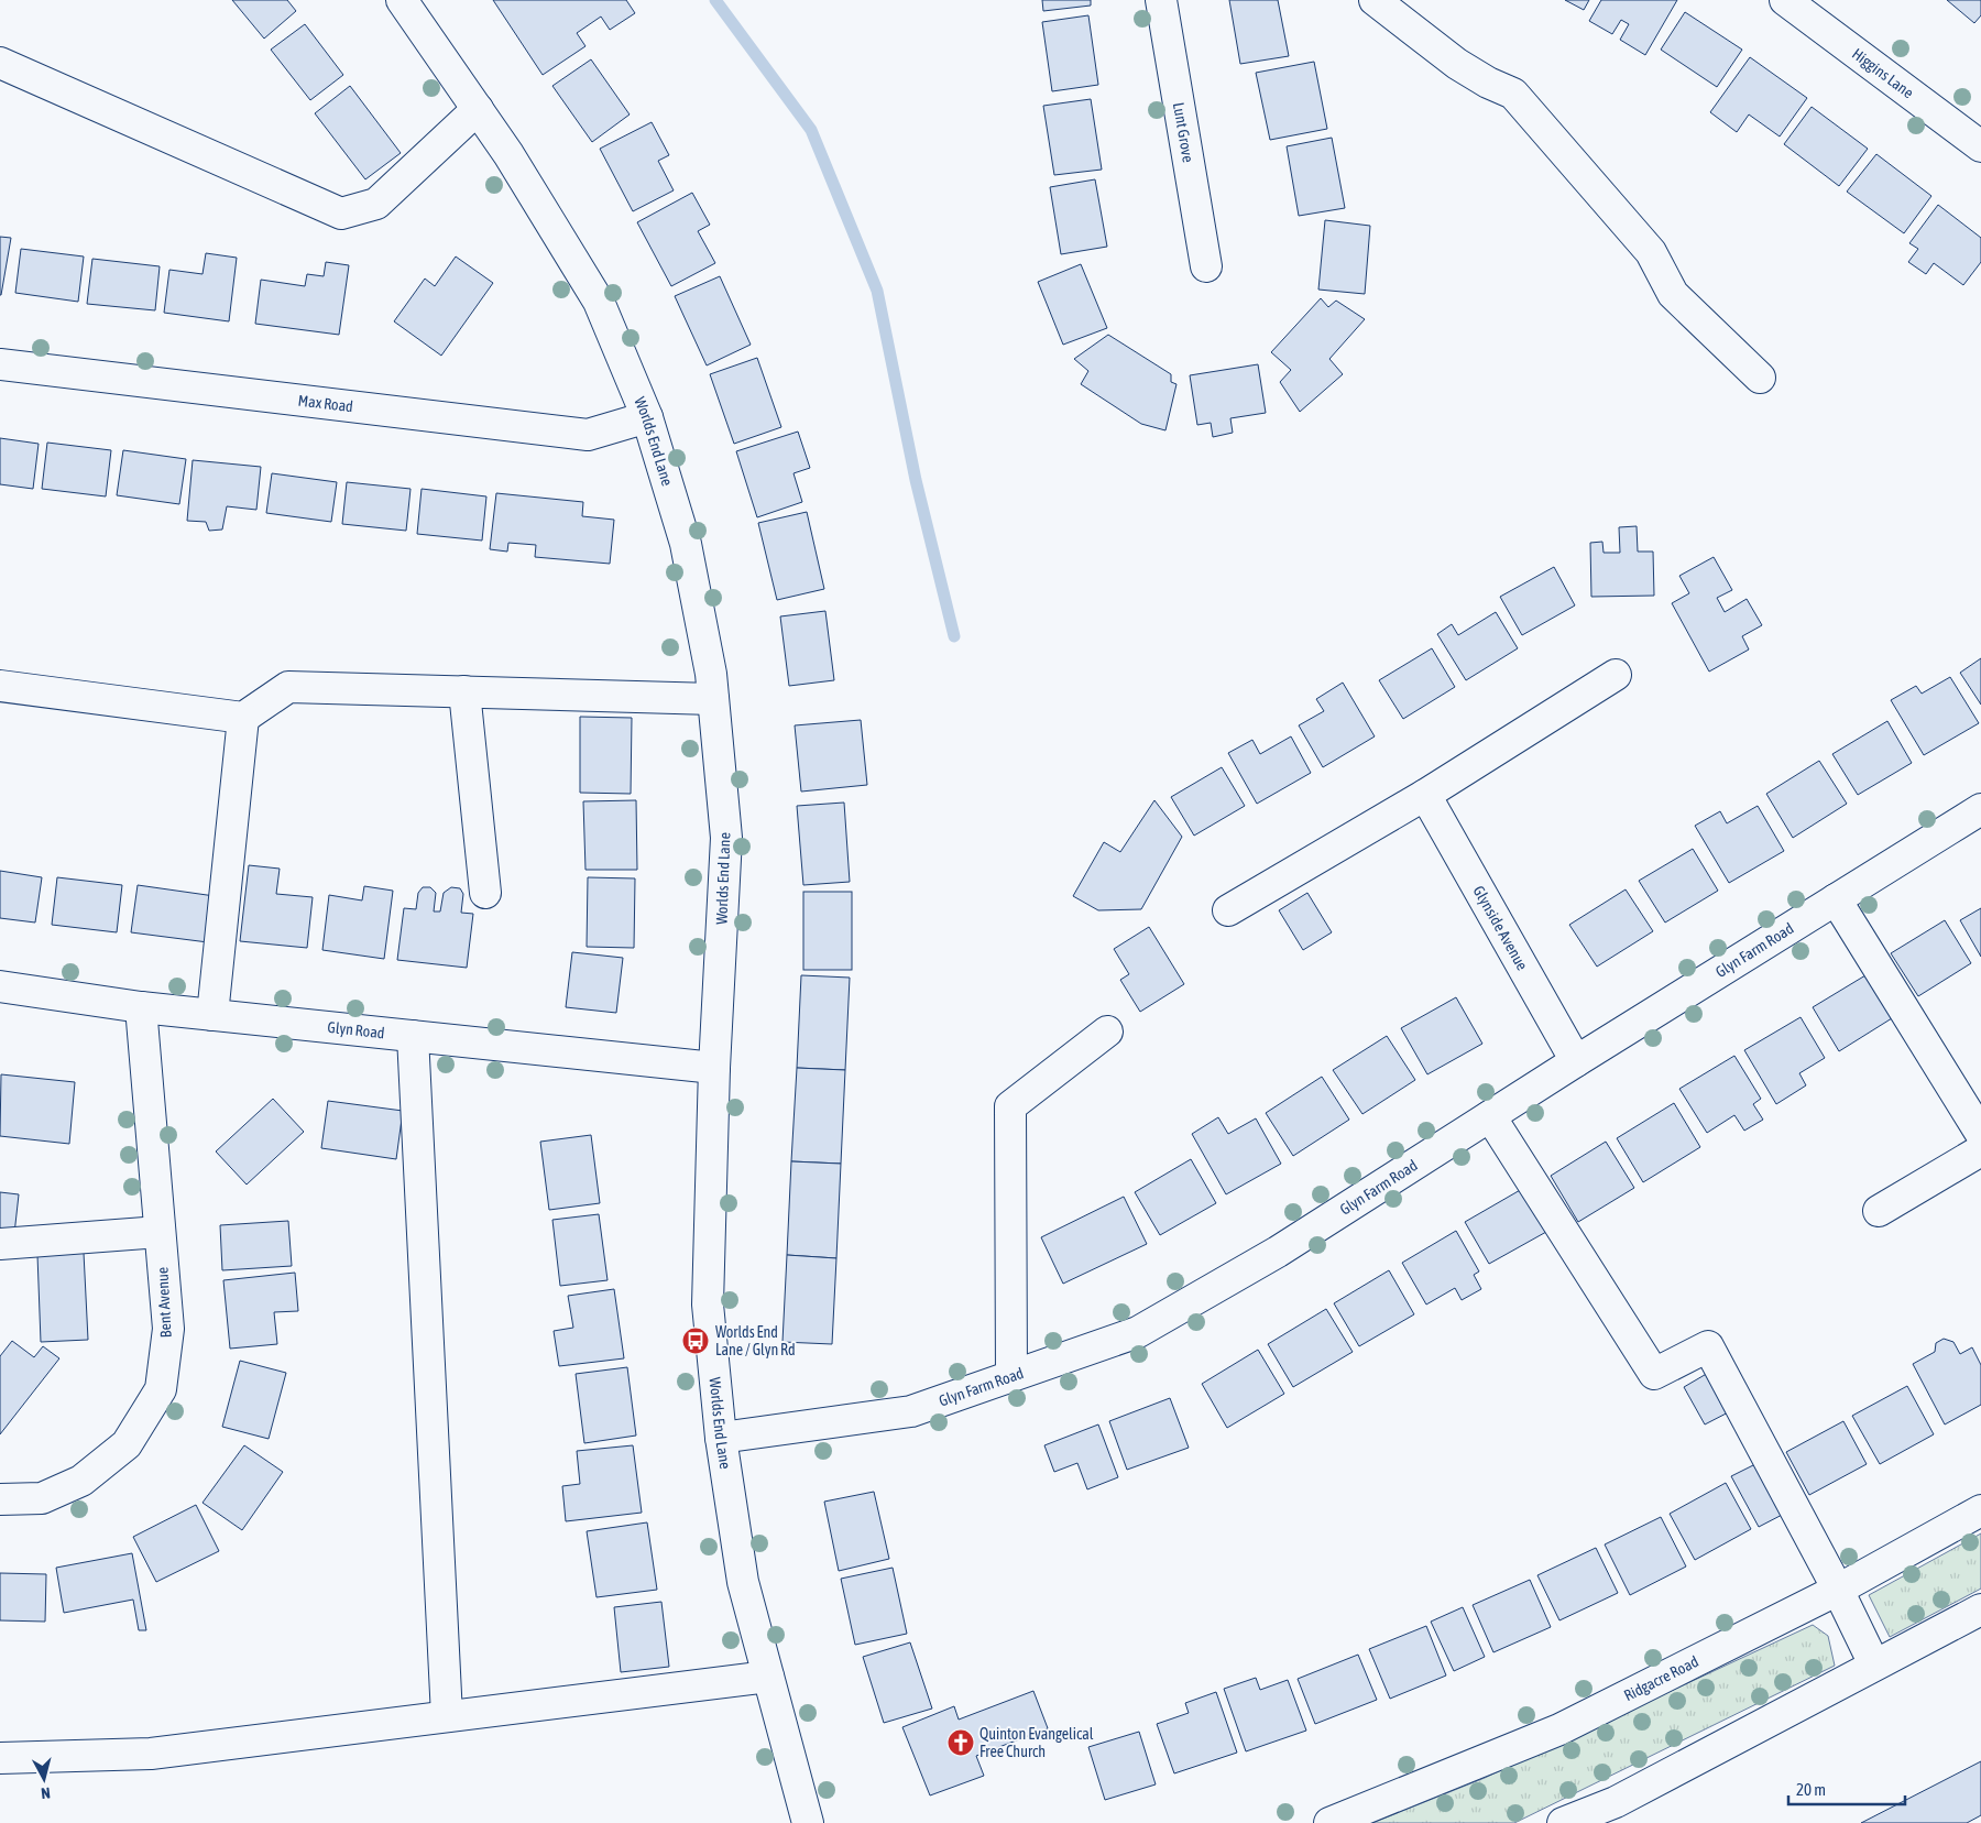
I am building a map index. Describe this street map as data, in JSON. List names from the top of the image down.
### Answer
{
  "streets": {
    "street": [
      "Higgins Lane",
      "Lunt Grove",
      "Max Road",
      "Worlds End Lane",
      "Glynside Avenue",
      "Glyn Farm Road",
      "Glyn Road",
      "Bent Avenue",
      "Ridgacre Road"
    ]
  },
  "crossings": [
    ["Max Road", "Worlds End Lane"],
    ["Worlds End Lane", "Glyn Farm Road"],
    ["Worlds End Lane", "Glyn Road"],
    ["Glynside Avenue", "Glyn Farm Road"],
    ["Glyn Road", "Bent Avenue"]
  ],
  "places": {
    "bus stop": ["Worlds End Lane / Glyn Rd"],
    "church": ["Quinton Evangelical Free Church"]
  },
  "scale_bar": "20 m",
  "north": "bottom"
}
